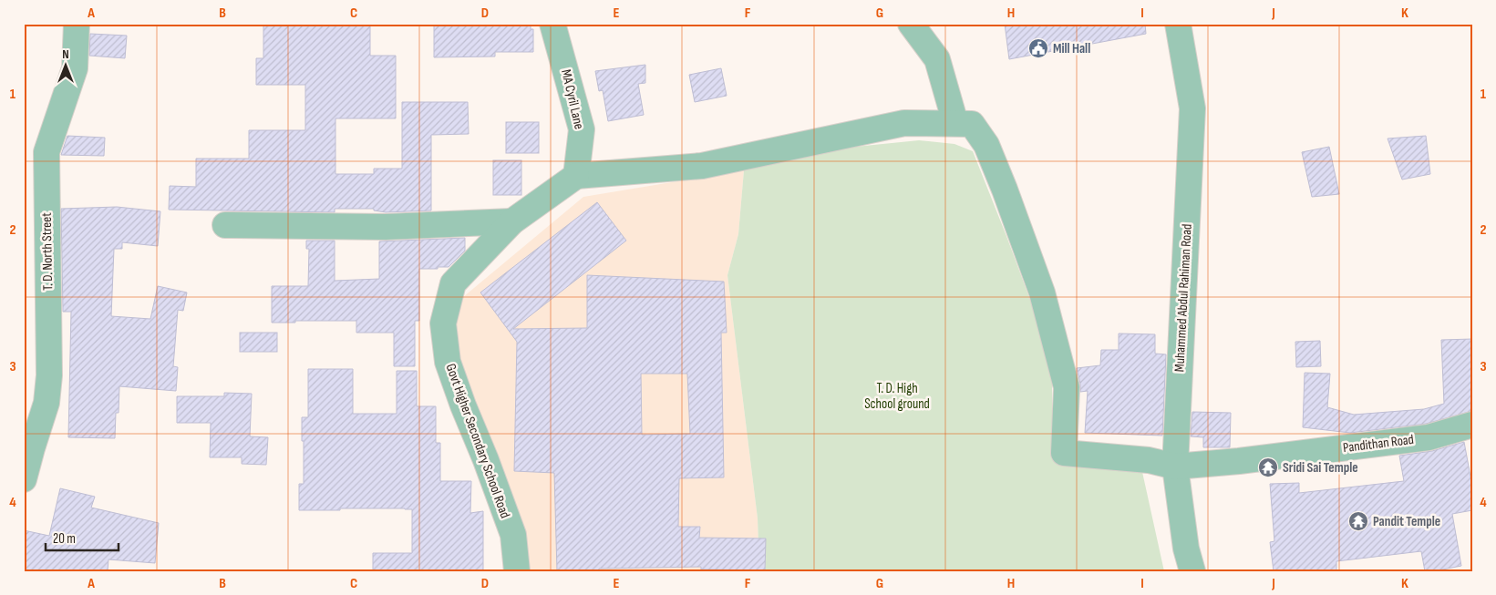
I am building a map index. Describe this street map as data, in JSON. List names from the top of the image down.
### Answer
{
  "streets": {
    "street": [
      "MA Cyril Lane",
      "T. D. North Street",
      "Muhammed Abdul Rahiman Road",
      "Govt Higher Secondary School Road",
      "Pandithan Road"
    ]
  },
  "crossings": [
    ["MA Cyril Lane", "Govt Higher Secondary School Road"],
    ["Muhammed Abdul Rahiman Road", "Pandithan Road"]
  ],
  "parks": ["T. D. High School ground"],
  "places": {
    "public building": ["Mill Hall"],
    "temple": ["Sridi Sai Temple", "Pandit Temple"]
  },
  "scale_bar": "20 m",
  "north": "top",
  "grid": {
    "columns": [
      "A",
      "B",
      "C",
      "D",
      "E",
      "F",
      "G",
      "H",
      "I",
      "J",
      "K"
    ],
    "rows": [
      "1",
      "2",
      "3",
      "4"
    ]
  }
}
